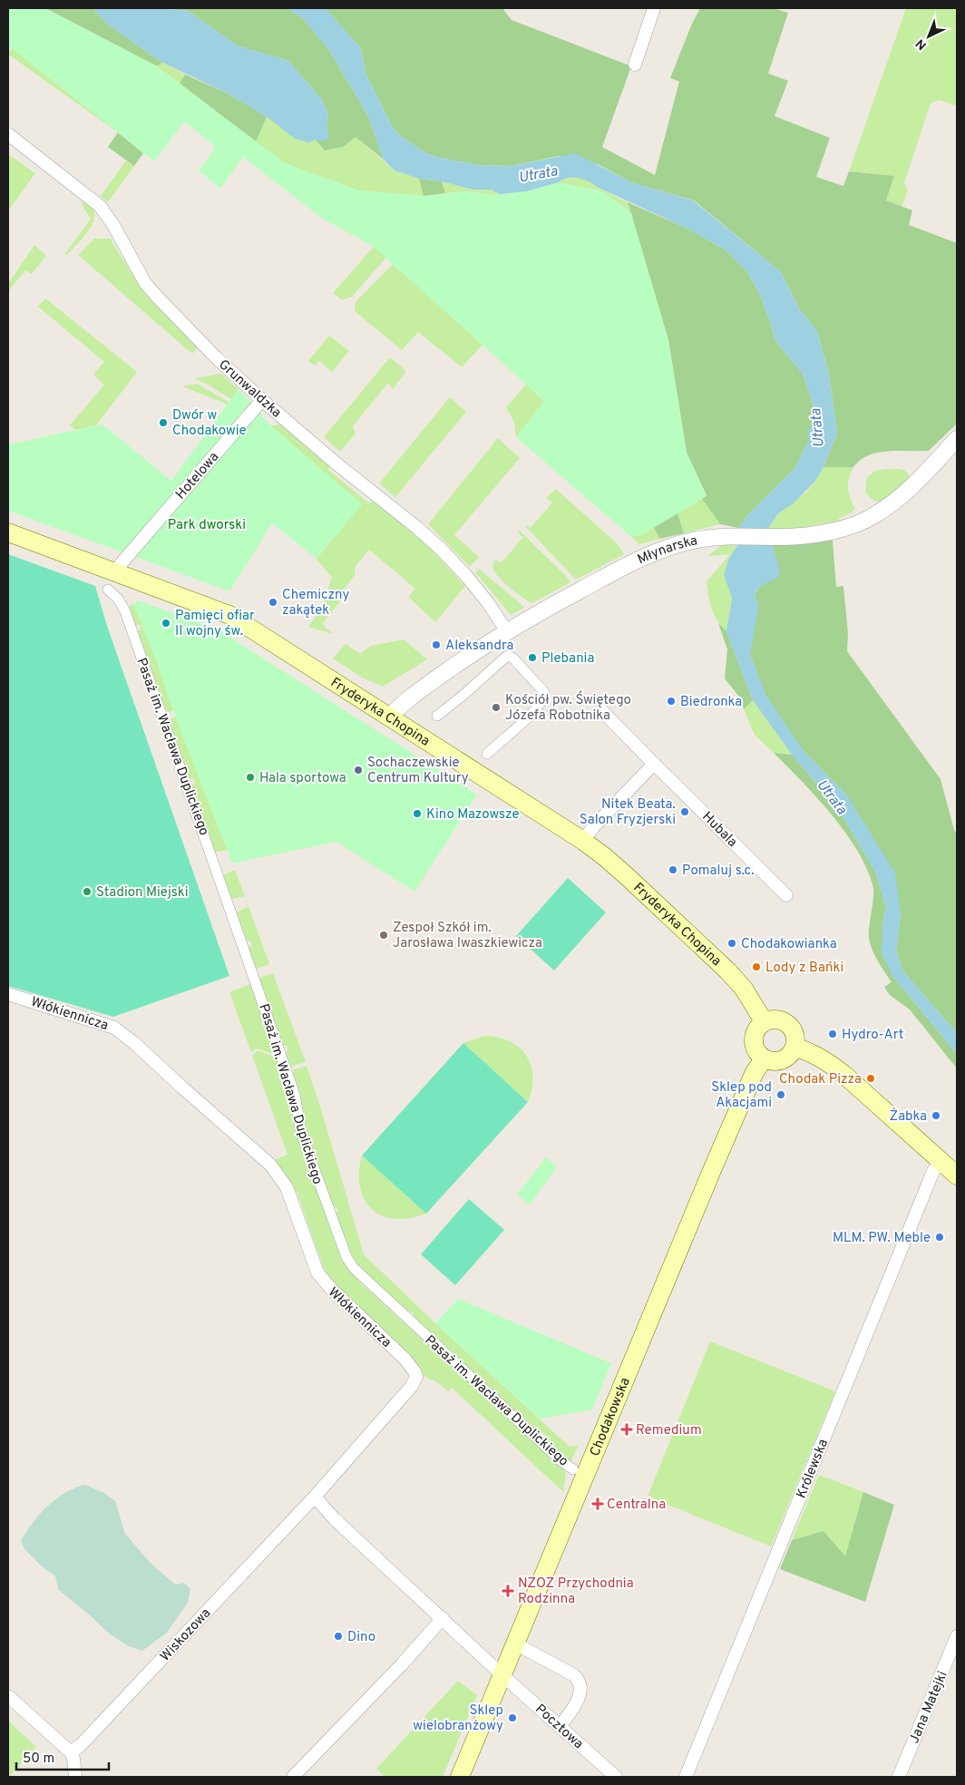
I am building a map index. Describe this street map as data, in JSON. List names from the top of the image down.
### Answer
{
  "streets": {
    "main road": ["Fryderyka Chopina", "Chodakowska"],
    "street": [
      "Grunwaldzka",
      "Hotelowa",
      "Młynarska",
      "Pasaż im. Wacława Duplickiego",
      "Hubala",
      "Włókiennicza",
      "Królewska",
      "Wiskozowa",
      "Jana Matejki",
      "Pocztowa"
    ]
  },
  "crossings": [
    ["Grunwaldzka", "Hotelowa"],
    ["Grunwaldzka", "Młynarska"],
    ["Hotelowa", "Fryderyka Chopina"],
    ["Młynarska", "Fryderyka Chopina"],
    ["Fryderyka Chopina", "Chodakowska"],
    ["Włókiennicza", "Wiskozowa"],
    ["Chodakowska", "Pocztowa"]
  ],
  "water": ["Utrata"],
  "parks": ["Park dworski"],
  "places": {
    "other": [
      "Dwór w Chodakowie",
      "Chemiczny zakątek",
      "Pamięci ofiar II wojny św.",
      "Aleksandra",
      "Plebania",
      "Biedronka",
      "Kościół pw. Świętego Józefa Robotnika",
      "Sochaczewskie Centrum Kultury",
      "Hala sportowa",
      "Nitek Beata. Salon Fryzjerski",
      "Kino Mazowsze",
      "Pomaluj s.c.",
      "Stadion Miejski",
      "Zespoł Szkół im. Jarosława Iwaszkiewicza",
      "Chodakowianka",
      "Lody z Bańki",
      "Hydro-Art",
      "Chodak Pizza",
      "Sklep pod Akacjami",
      "Żabka",
      "MLM. PW. Meble",
      "Dino",
      "Sklep wielobranżowy"
    ],
    "health": ["Remedium", "Centralna", "NZOZ Przychodnia Rodzinna"]
  },
  "scale_bar": "50 m",
  "north": "bottom left"
}
